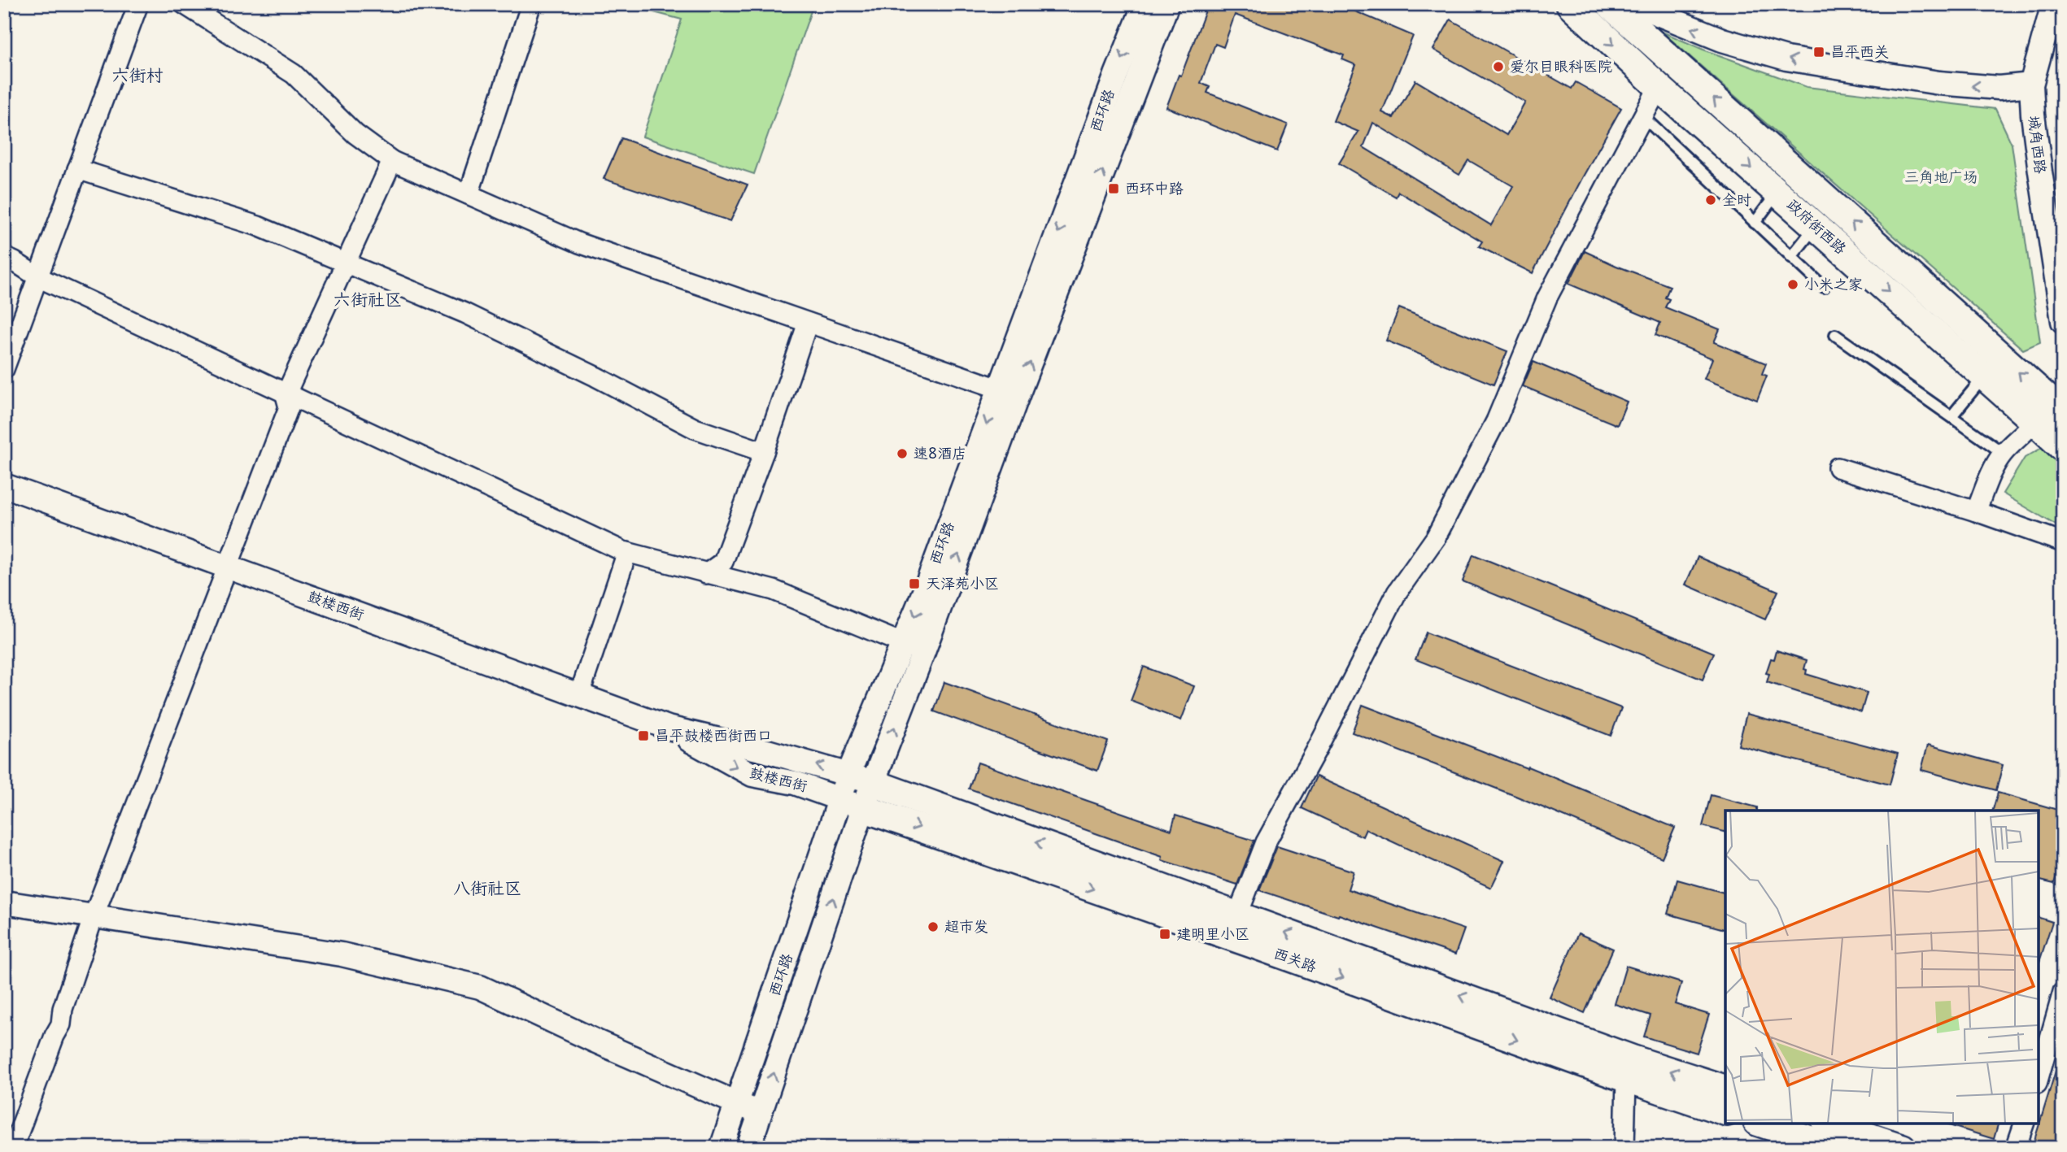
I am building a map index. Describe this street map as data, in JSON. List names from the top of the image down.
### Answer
{
  "streets": {
    "main road": ["政府街西路", "西关路"],
    "street": ["西环路", "城角西路", "鼓楼西街"]
  },
  "crossings": [
    ["西环路", "鼓楼西街"],
    ["西环路", "西关路"],
    ["鼓楼西街", "西关路"]
  ],
  "districts": ["六街村", "六街社区", "八街社区"],
  "parks": ["三角地广场"],
  "places": {
    "transit": [
      "昌平西关",
      "西环中路",
      "天泽苑小区",
      "昌平鼓楼西街西口",
      "建明里小区"
    ],
    "other": [
      "爱尔目眼科医院",
      "全时",
      "小米之家",
      "速8酒店",
      "超市发"
    ]
  }
}
